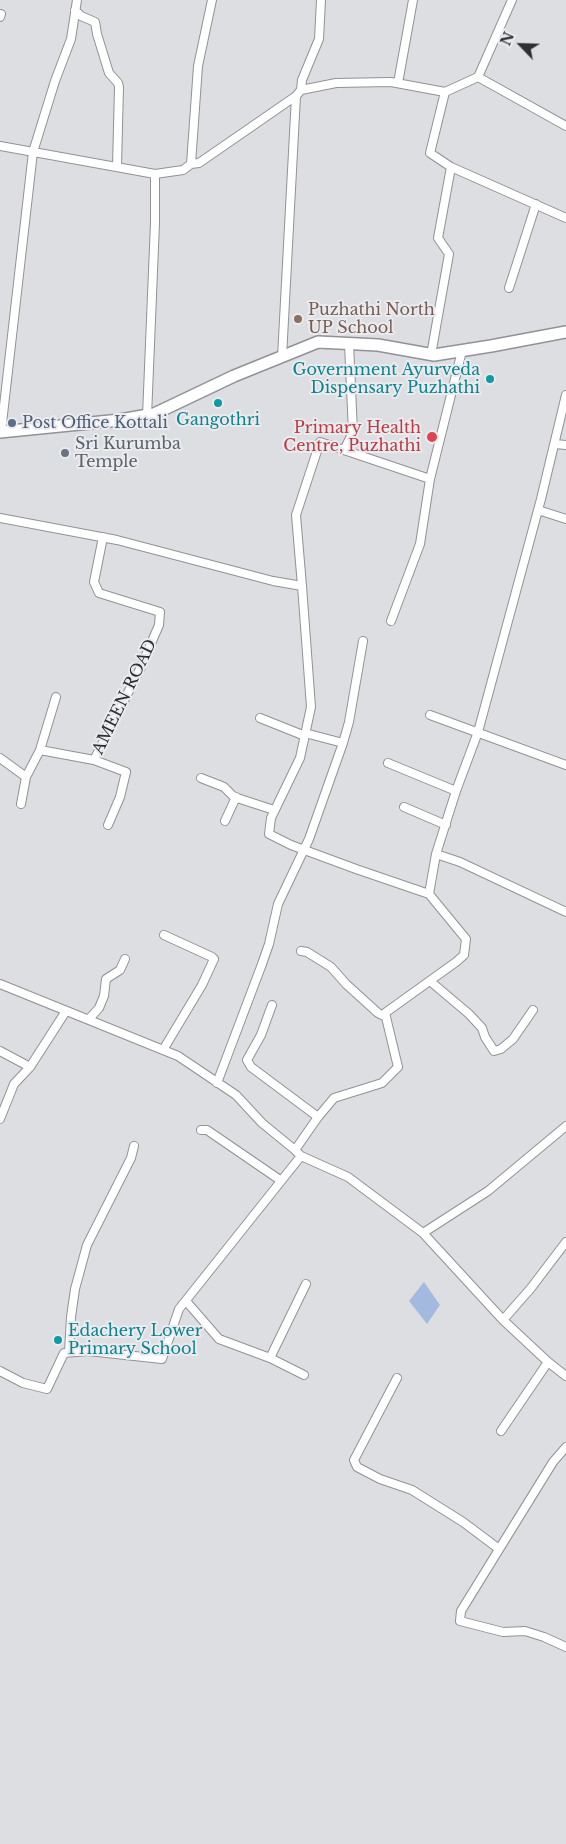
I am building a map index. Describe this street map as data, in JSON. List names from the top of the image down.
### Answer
{
  "streets": {
    "street": ["AMEEN ROAD"]
  },
  "places": [
    "Puzhathi North UP School",
    "Government Ayurveda Dispensary Puzhathi",
    "Gangothri",
    "Post Office Kottali",
    "Primary Health Centre, Puzhathi",
    "Sri Kurumba Temple",
    "Edachery Lower Primary School"
  ],
  "north": "top left"
}
